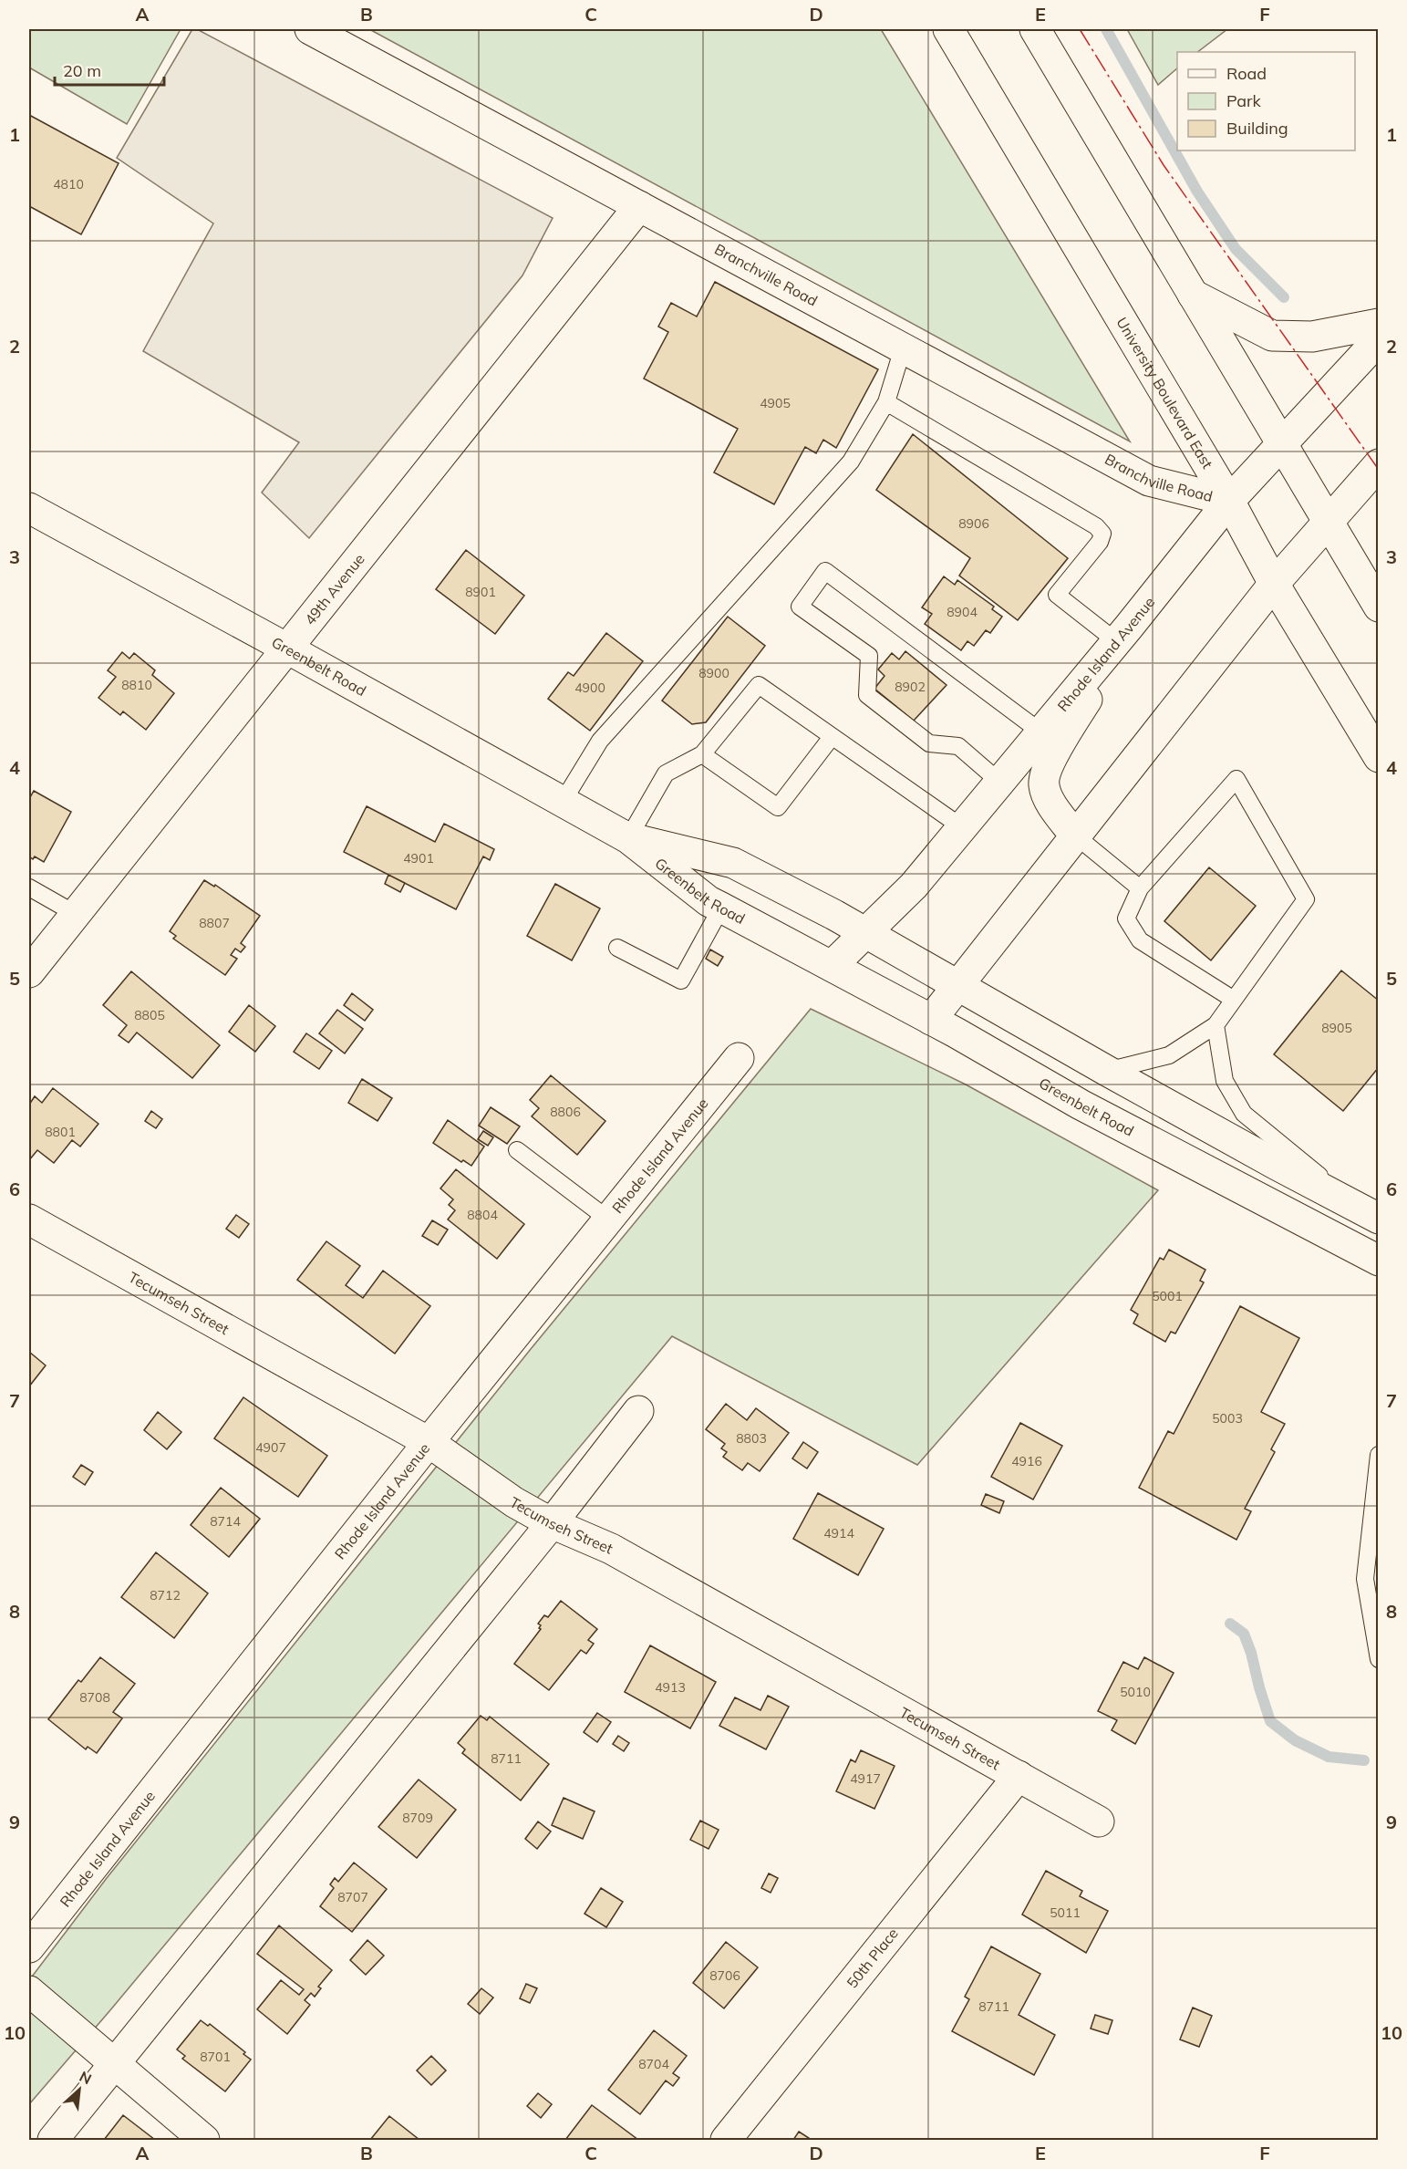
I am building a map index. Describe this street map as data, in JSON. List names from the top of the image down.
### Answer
{
  "streets": {
    "street": [
      "Branchville Road",
      "University Boulevard East",
      "49th Avenue",
      "Rhode Island Avenue",
      "Greenbelt Road",
      "Tecumseh Street",
      "50th Place"
    ]
  },
  "crossings": [
    ["Branchville Road", "University Boulevard East"],
    ["Branchville Road", "49th Avenue"],
    ["Branchville Road", "Rhode Island Avenue"],
    ["University Boulevard East", "Rhode Island Avenue"],
    ["49th Avenue", "Greenbelt Road"],
    ["Rhode Island Avenue", "Greenbelt Road"],
    ["Rhode Island Avenue", "Tecumseh Street"],
    ["Tecumseh Street", "50th Place"]
  ],
  "house_numbers": [
    "4810",
    "4905",
    "8906",
    "8901",
    "8904",
    "8900",
    "8810",
    "8902",
    "4900",
    "4901",
    "8807",
    "8805",
    "8905",
    "8806",
    "8801",
    "8804",
    "5001",
    "5003",
    "8803",
    "4907",
    "4916",
    "8714",
    "4914",
    "8712",
    "4913",
    "5010",
    "8708",
    "8711",
    "4917",
    "8709",
    "8707",
    "5011",
    "8706",
    "8711",
    "8701",
    "8704"
  ],
  "legend": ["Road", "Park", "Building"],
  "scale_bar": "20 m",
  "north": "top right",
  "grid": {
    "columns": [
      "A",
      "B",
      "C",
      "D",
      "E",
      "F"
    ],
    "rows": [
      "1",
      "2",
      "3",
      "4",
      "5",
      "6",
      "7",
      "8",
      "9",
      "10"
    ]
  }
}
